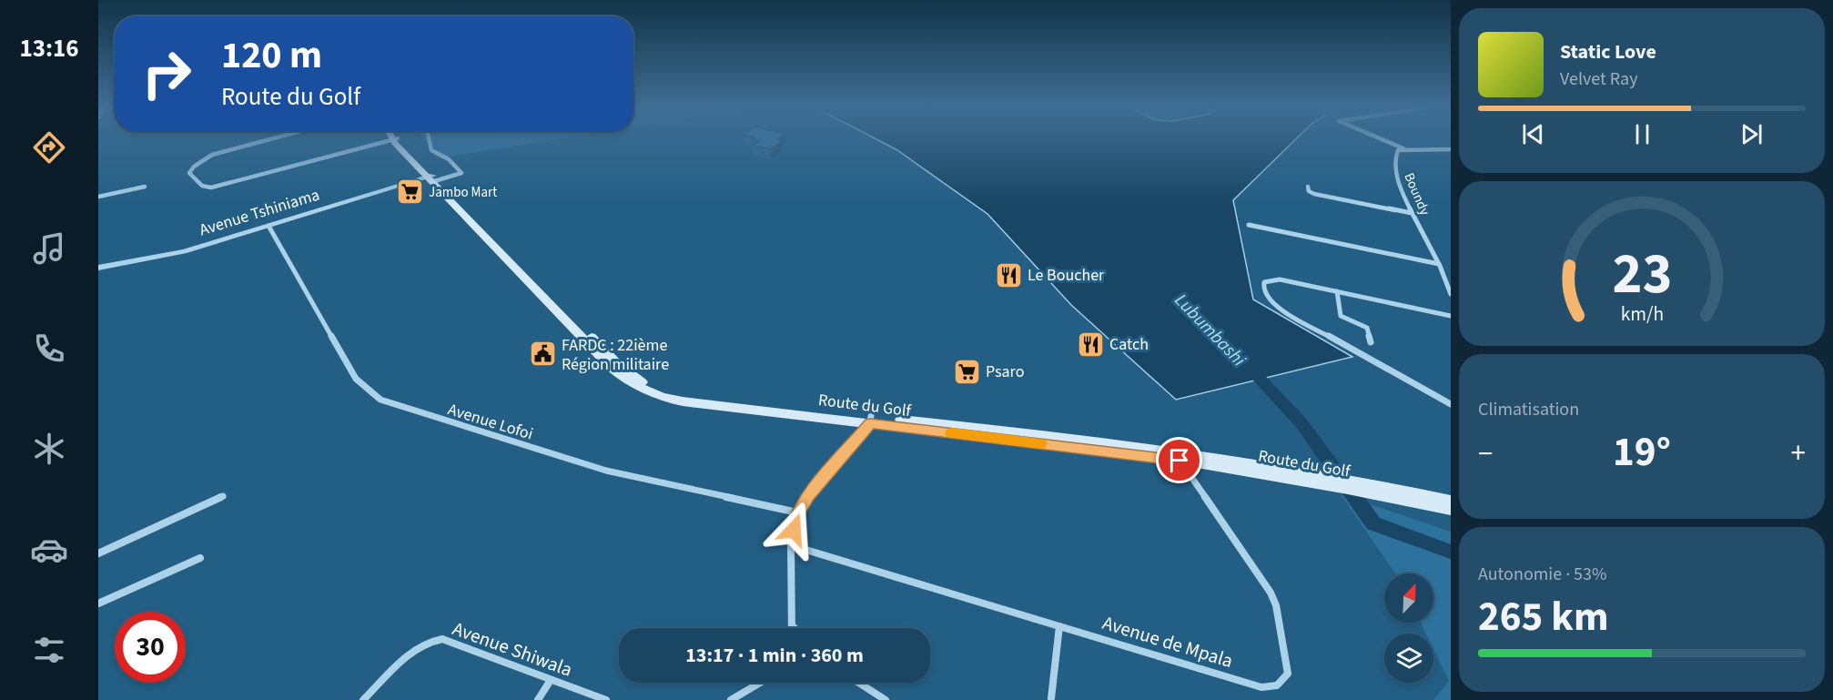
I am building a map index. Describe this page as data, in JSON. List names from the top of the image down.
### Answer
{
  "streets": {
    "main road": ["Route du Golf"],
    "street": [
      "Boundy",
      "Avenue Tshiniama",
      "Avenue Lofoi",
      "Avenue de Mpala",
      "Avenue Shiwala"
    ]
  },
  "crossings": [
    ["Avenue Tshiniama", "Route du Golf"],
    ["Avenue Tshiniama", "Avenue Lofoi"],
    ["Route du Golf", "Avenue de Mpala"]
  ],
  "water": ["Lubumbashi"],
  "places": {
    "supermarket": ["Jambo Mart", "Psaro"],
    "restaurant": ["Le Boucher", "Catch"],
    "public building": ["FARDC : 22ième Région militaire"]
  },
  "north": "top right",
  "page": {
    "tabs": "13:16",
    "turn": ["120 m", "Route du Golf"],
    "song": ["Static Love", "Velvet Ray"],
    "tile": [
      "Climatisation",
      ["Autonomie · 53%", "265 km"]
    ],
    "heat": ["−", "19°", "+"],
    "limit": "30",
    "trip": "13:17 · 1 min · 360 m",
    "gauge": ["23", "km/h"]
  }
}
